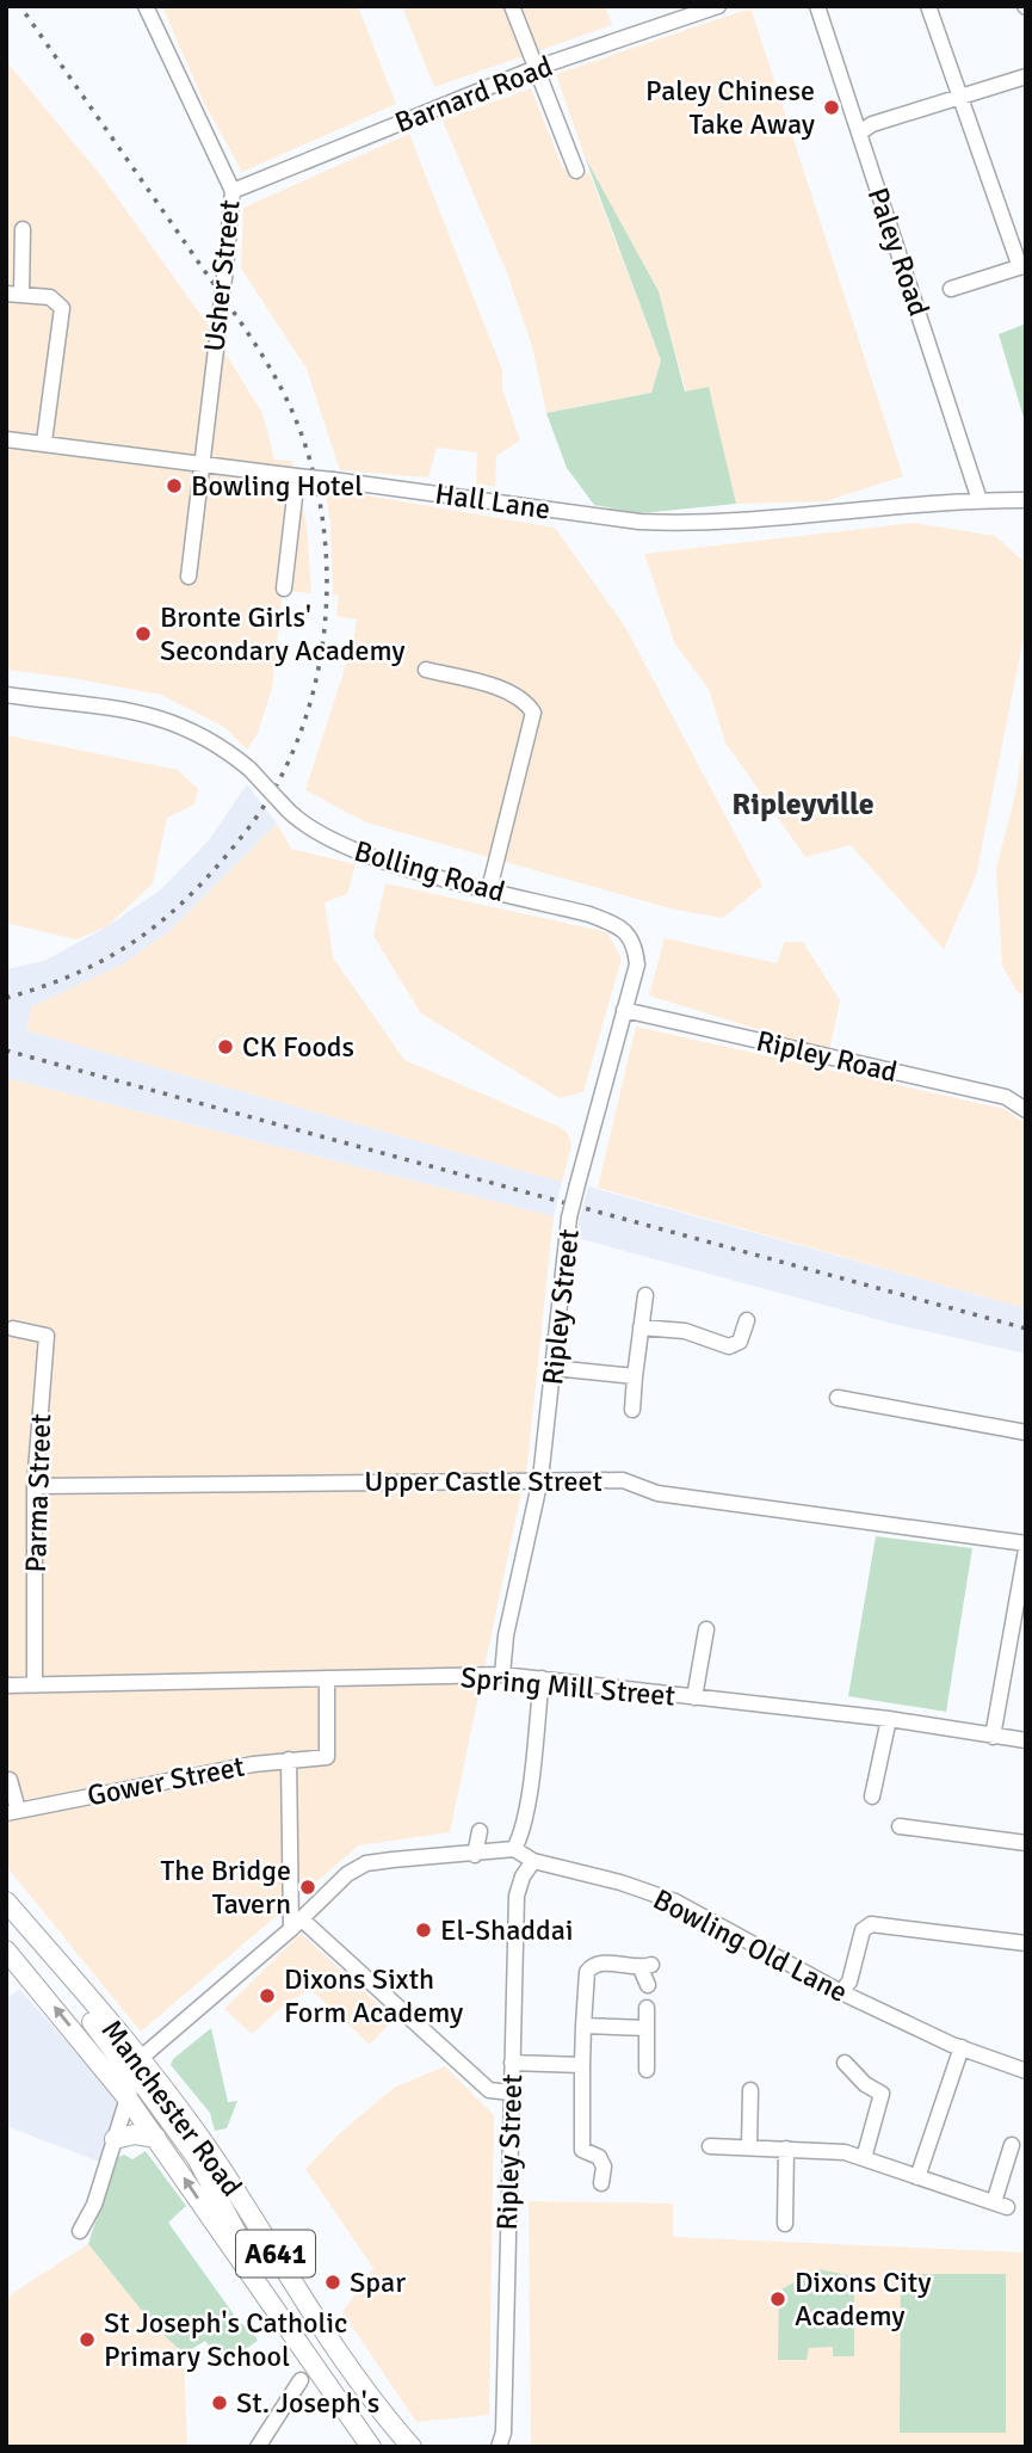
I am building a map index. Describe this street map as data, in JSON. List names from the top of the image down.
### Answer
{
  "streets": {
    "main road": ["Manchester Road", "A641"],
    "street": [
      "Barnard Road",
      "Paley Road",
      "Usher Street",
      "Hall Lane",
      "Bolling Road",
      "Ripley Road",
      "Ripley Street",
      "Upper Castle Street",
      "Parma Street",
      "Spring Mill Street",
      "Gower Street",
      "Bowling Old Lane"
    ]
  },
  "crossings": [
    ["Barnard Road", "Usher Street"],
    ["Paley Road", "Hall Lane"],
    ["Usher Street", "Hall Lane"],
    ["Bolling Road", "Ripley Street"],
    ["Ripley Road", "Ripley Street"],
    ["Ripley Street", "Upper Castle Street"],
    ["Ripley Street", "Spring Mill Street"],
    ["Ripley Street", "Bowling Old Lane"],
    ["Upper Castle Street", "Parma Street"],
    ["Parma Street", "Spring Mill Street"],
    ["Spring Mill Street", "Gower Street"]
  ],
  "districts": ["Ripleyville"],
  "places": [
    "Paley Chinese Take Away",
    "Bowling Hotel",
    "Bronte Girls' Secondary Academy",
    "CK Foods",
    "The Bridge Tavern",
    "El-Shaddai",
    "Dixons Sixth Form Academy",
    "Spar",
    "Dixons City Academy",
    "St Joseph's Catholic Primary School",
    "St. Joseph's"
  ]
}
